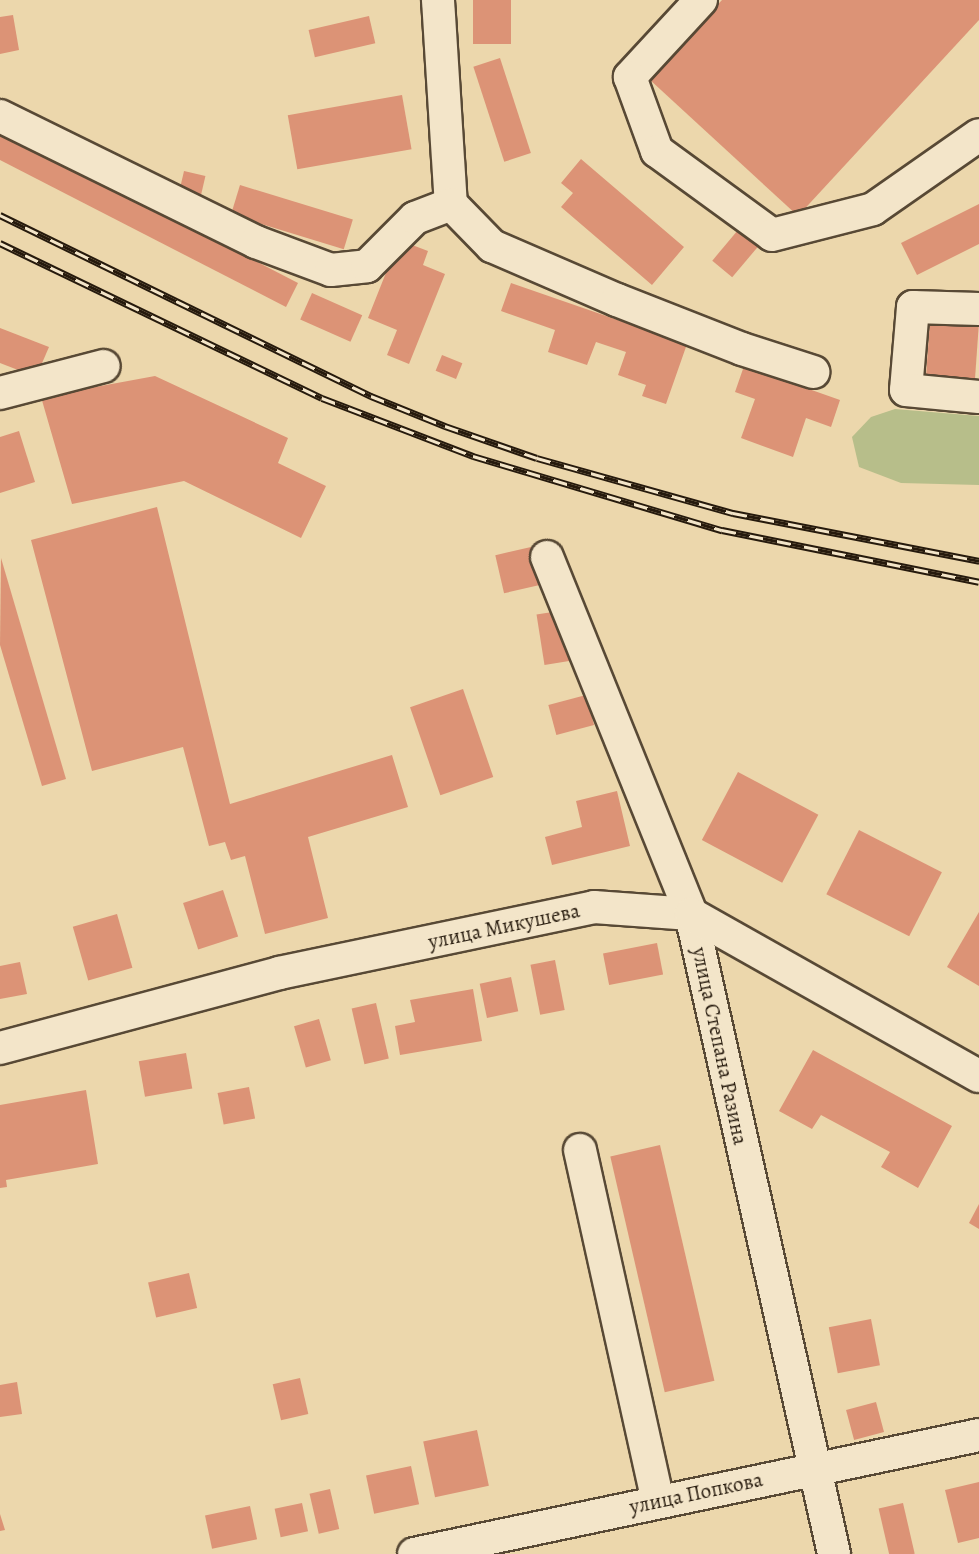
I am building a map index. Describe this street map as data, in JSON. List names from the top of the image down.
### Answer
{
  "streets": {
    "street": ["улица Микушева", "улица Степана Разина", "улица Попкова"]
  },
  "crossings": [
    ["улица Микушева", "улица Степана Разина"],
    ["улица Степана Разина", "улица Попкова"]
  ]
}
